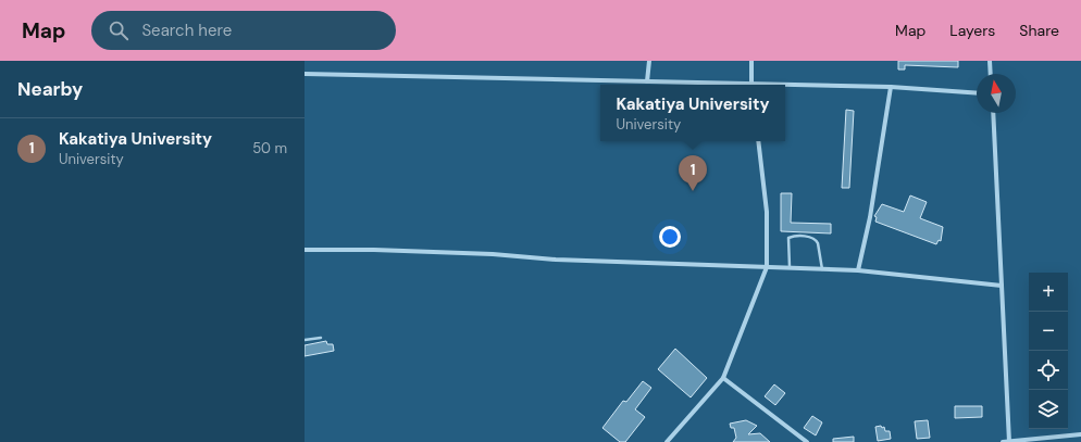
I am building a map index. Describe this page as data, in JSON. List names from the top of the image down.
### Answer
{
  "north": "top",
  "page": {
    "header": "Map",
    "search": "Search here",
    "nav": ["Map", "Layers", "Share"],
    "heading": "Nearby",
    "popup": ["Kakatiya University", "University"],
    "list": [
      {
        "mark": "1",
        "name": "Kakatiya University",
        "note": "University",
        "value": "50 m"
      }
    ],
    "pins": "1",
    "map_buttons": ["+", "−"]
  }
}
